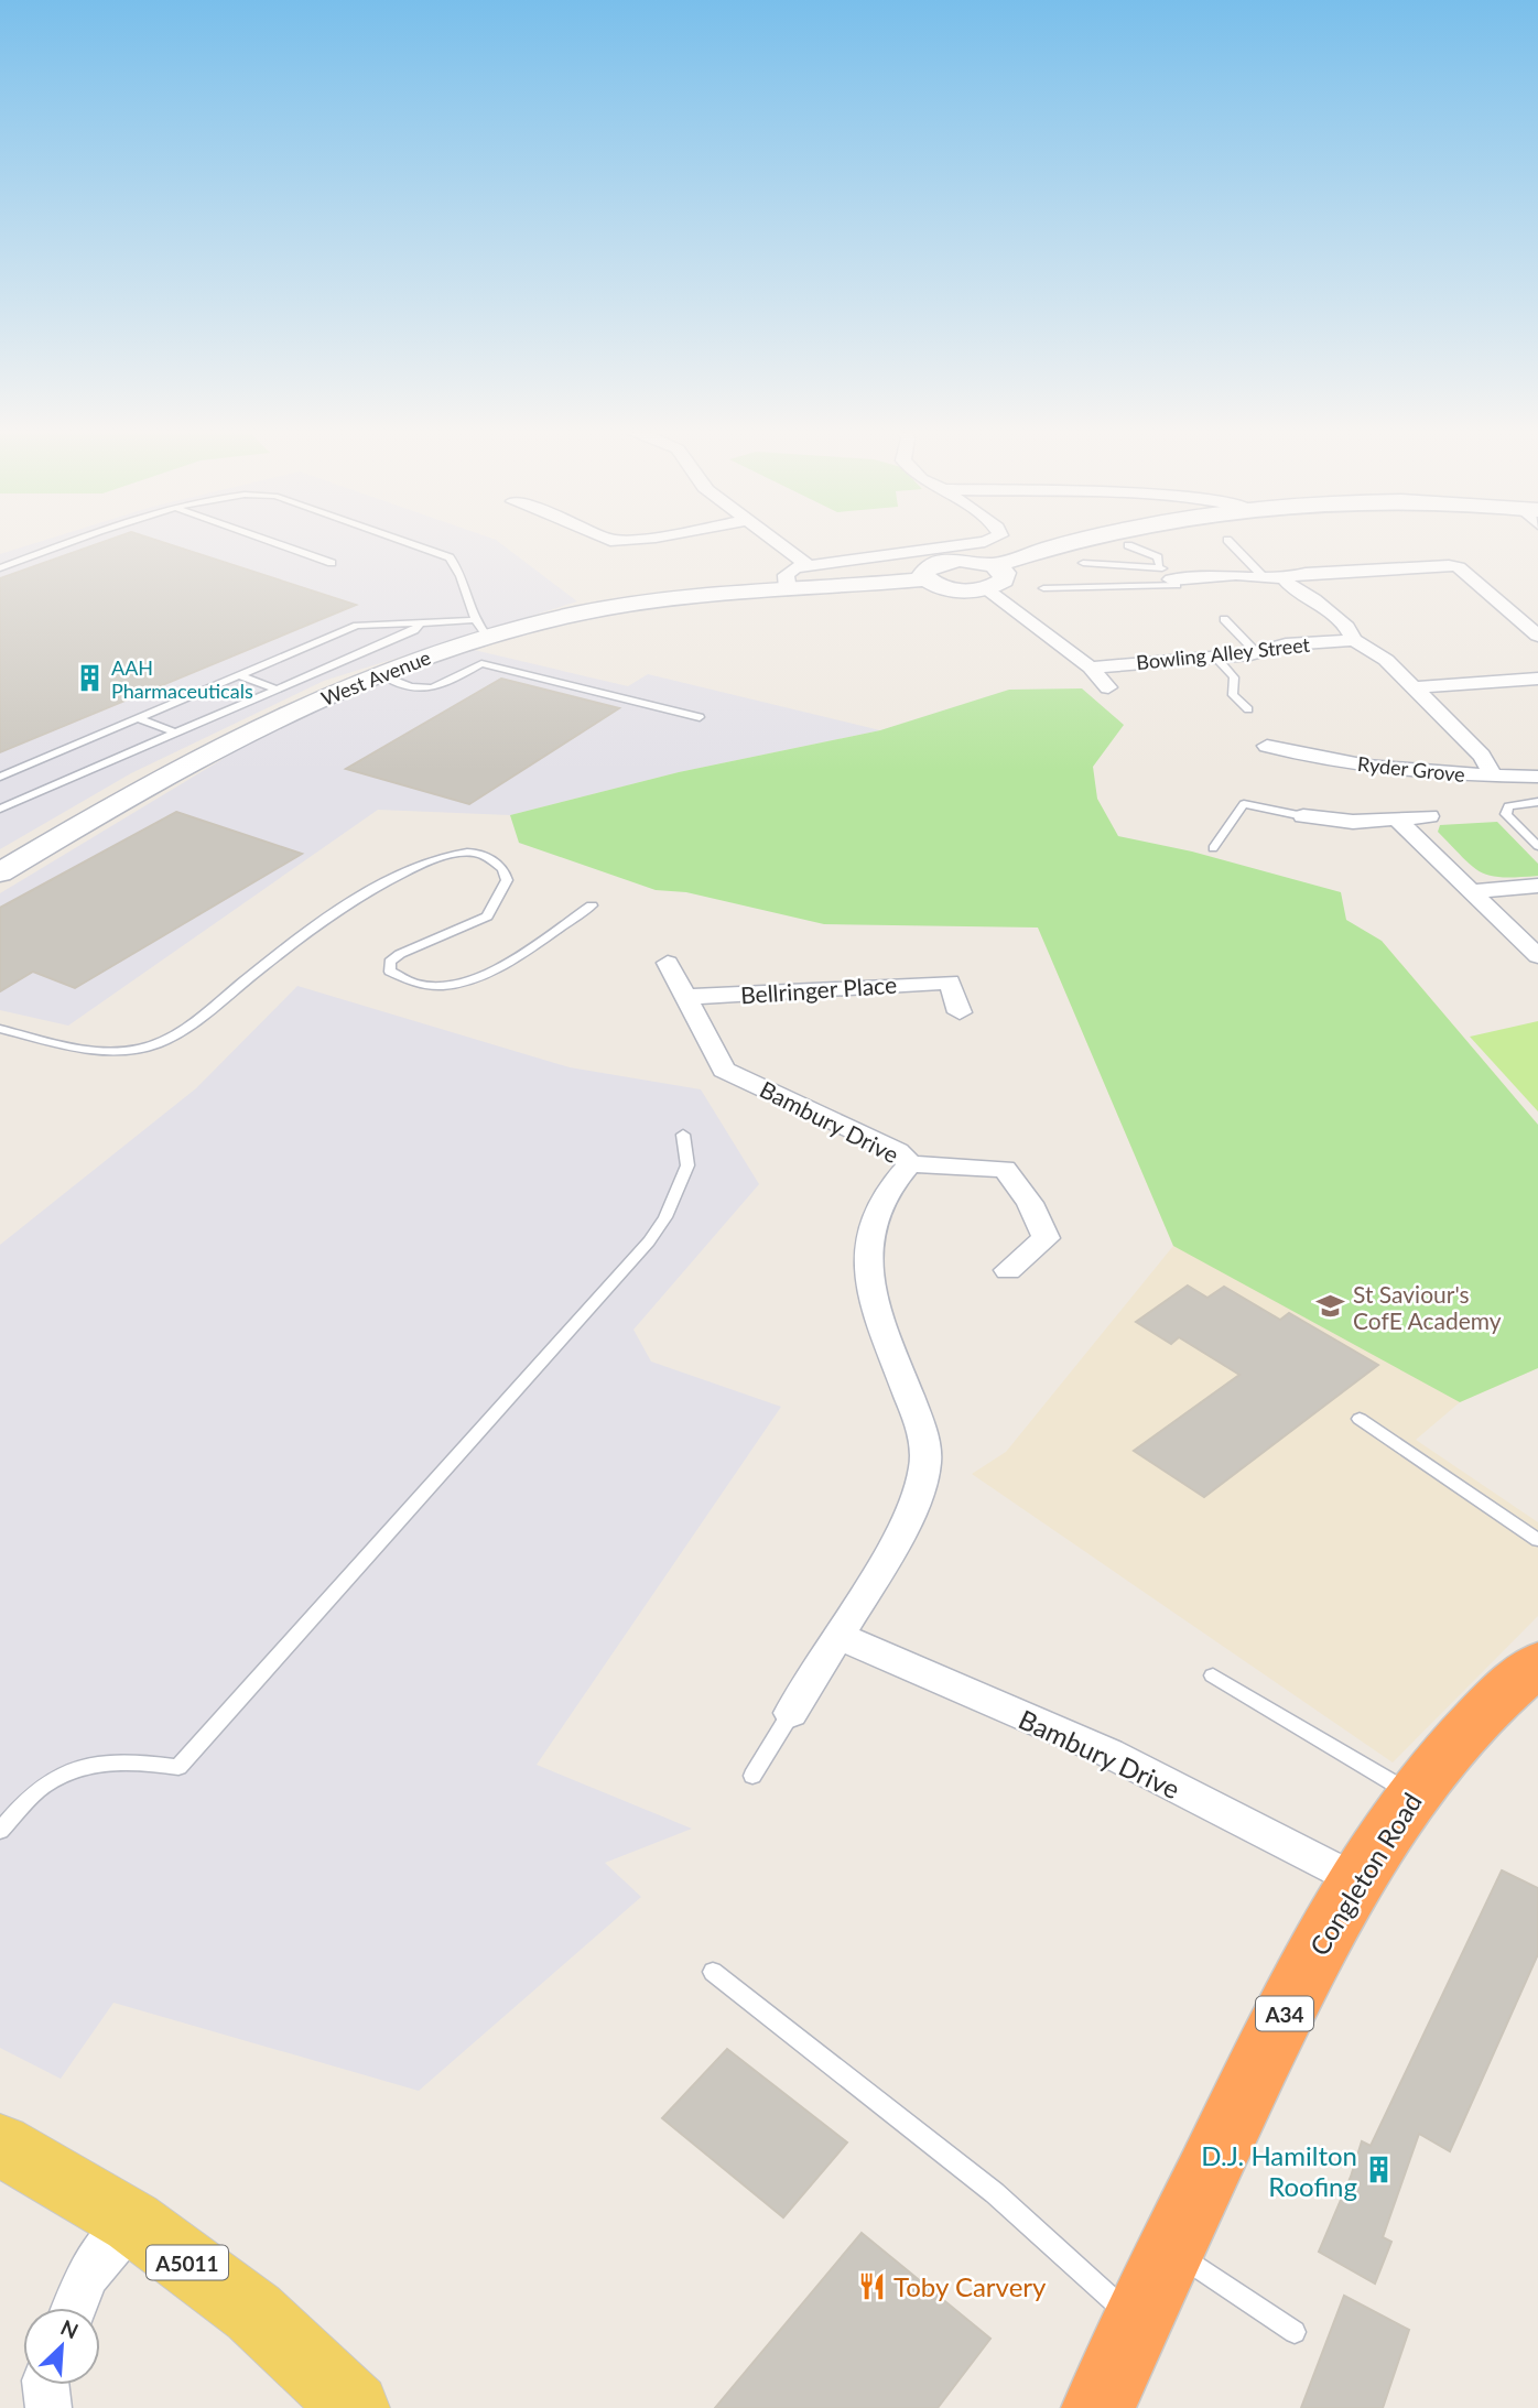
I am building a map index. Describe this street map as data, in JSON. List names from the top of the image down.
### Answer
{
  "streets": {
    "highway": ["Congleton Road", "A34"],
    "main road": ["A5011"],
    "street": [
      "Bowling Alley Street",
      "West Avenue",
      "Ryder Grove",
      "Bellringer Place",
      "Bambury Drive"
    ]
  },
  "crossings": [
    ["Bowling Alley Street", "Ryder Grove"],
    ["Bellringer Place", "Bambury Drive"],
    ["Bambury Drive", "Congleton Road"]
  ],
  "places": {
    "building": ["AAH Pharmaceuticals", "D.J. Hamilton Roofing"],
    "school or university": ["St Saviour's CofE Academy"],
    "restaurant": ["Toby Carvery"]
  },
  "north": "top right"
}
